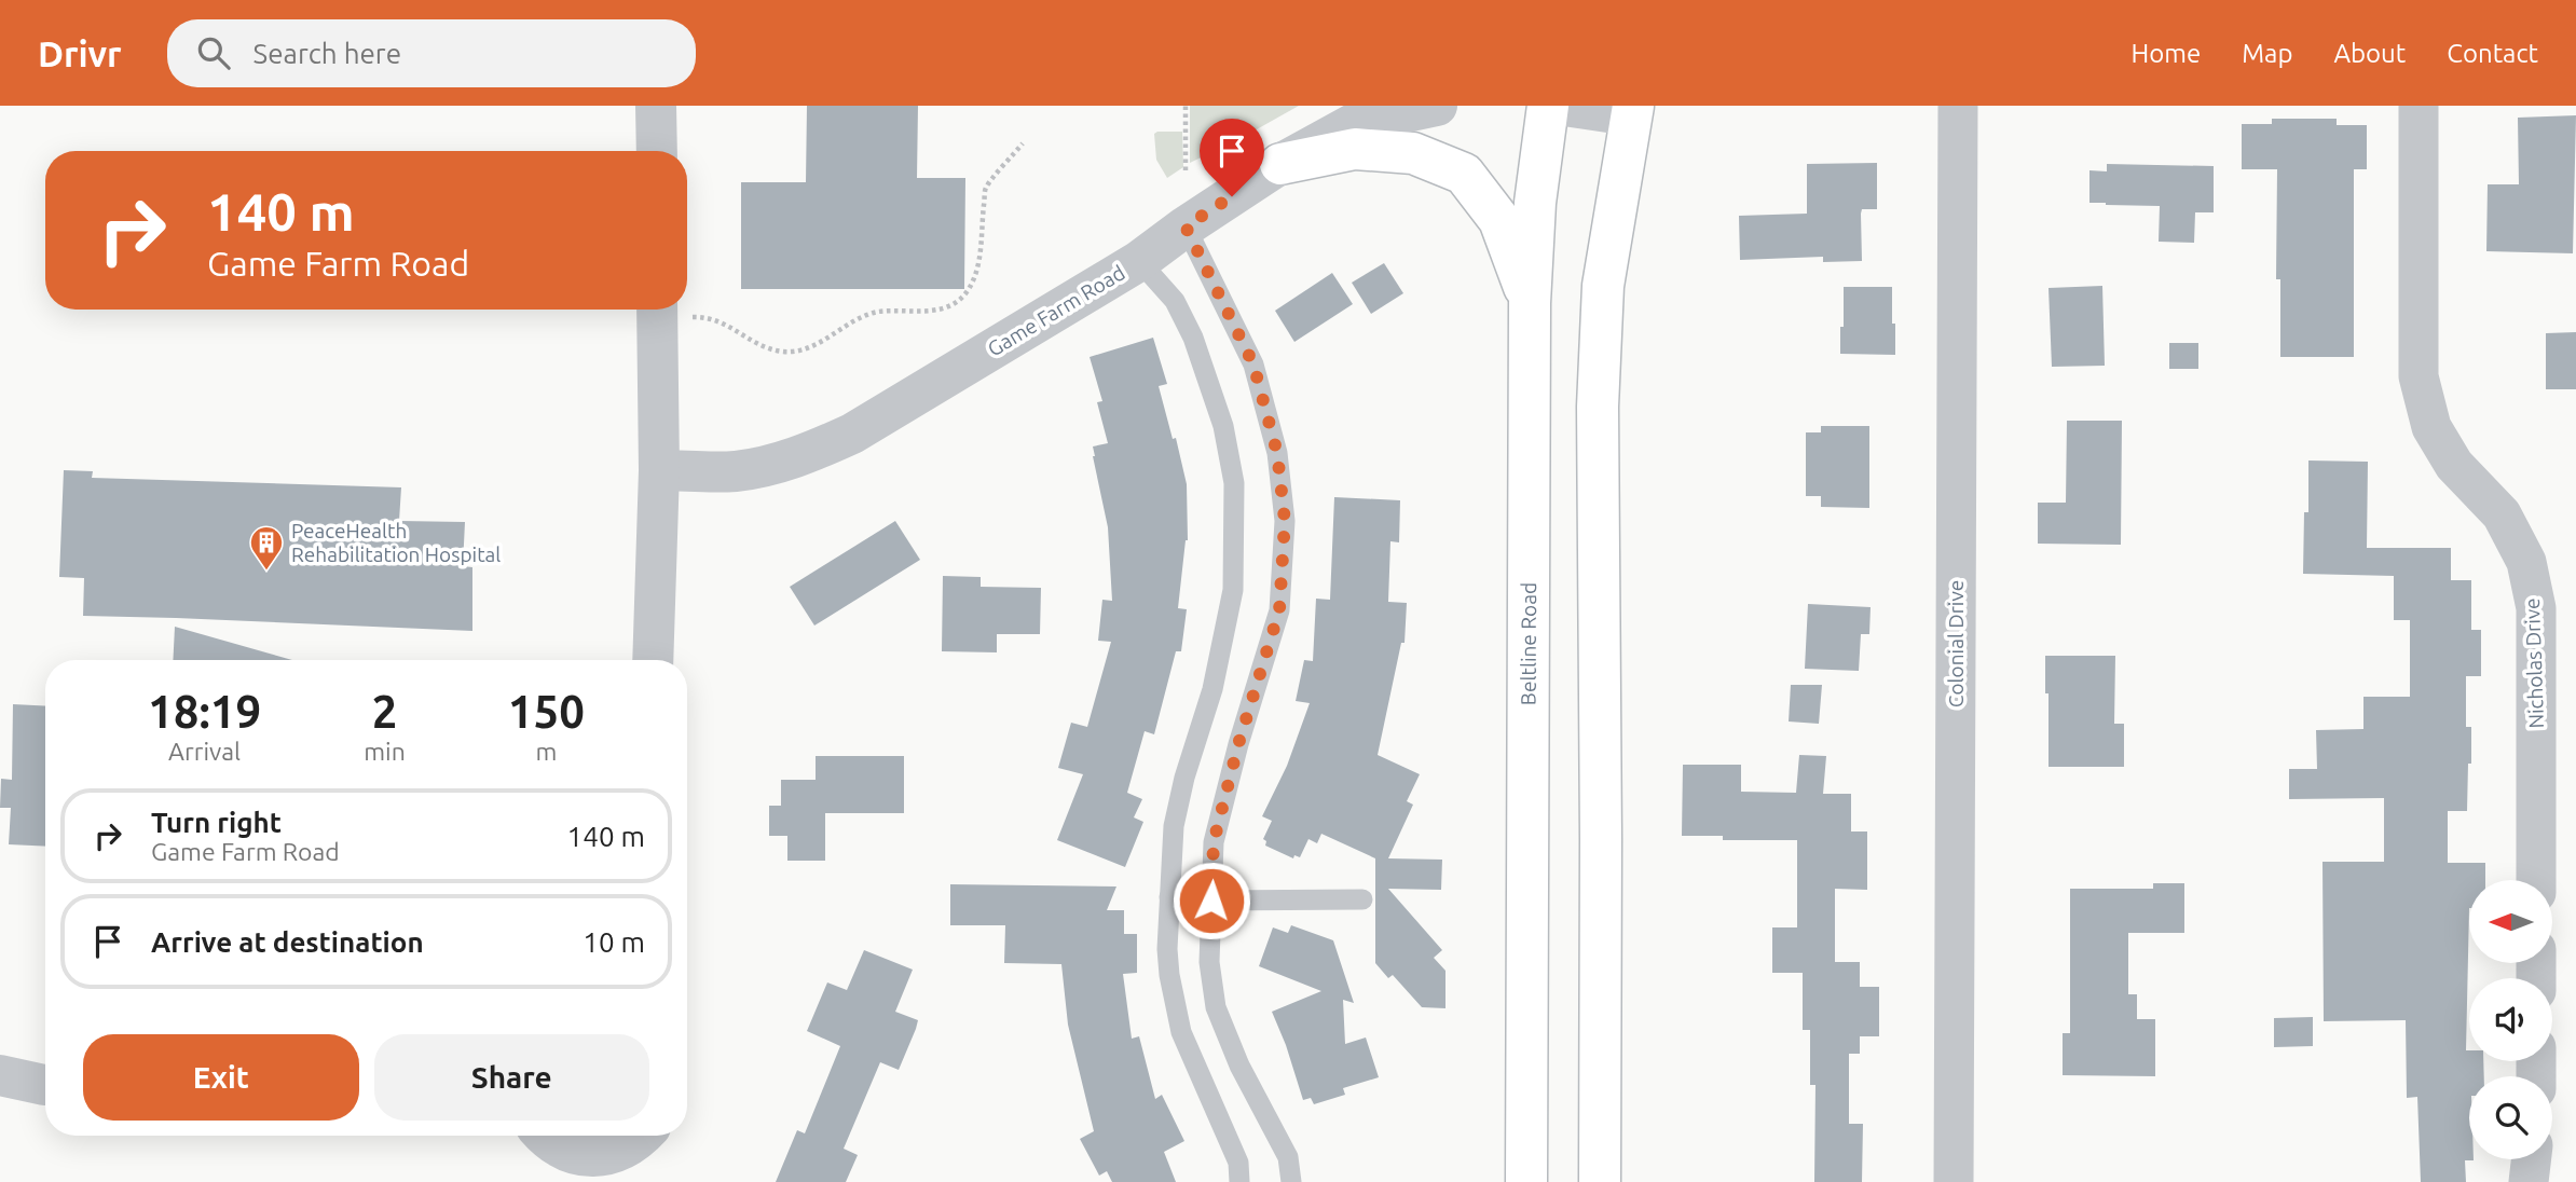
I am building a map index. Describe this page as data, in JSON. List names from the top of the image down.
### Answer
{
  "streets": {
    "main road": ["Beltline Road"],
    "street": ["Game Farm Road", "Colonial Drive", "Nicholas Drive"]
  },
  "places": {
    "building": ["PeaceHealth Rehabilitation Hospital"]
  },
  "north": "left",
  "page": {
    "header": "Drivr",
    "search": "Search here",
    "nav": [
      "Home",
      "Map",
      "About",
      "Contact"
    ],
    "turn": ["140 m", "Game Farm Road"],
    "eta": [
      "18:19",
      "Arrival",
      "2",
      "min",
      "150",
      "m"
    ],
    "list": [
      {
        "name": "Turn right",
        "note": "Game Farm Road",
        "value": "140 m"
      },
      {
        "name": "Arrive at destination",
        "value": "10 m"
      }
    ],
    "buttons": ["Exit", "Share"]
  }
}
